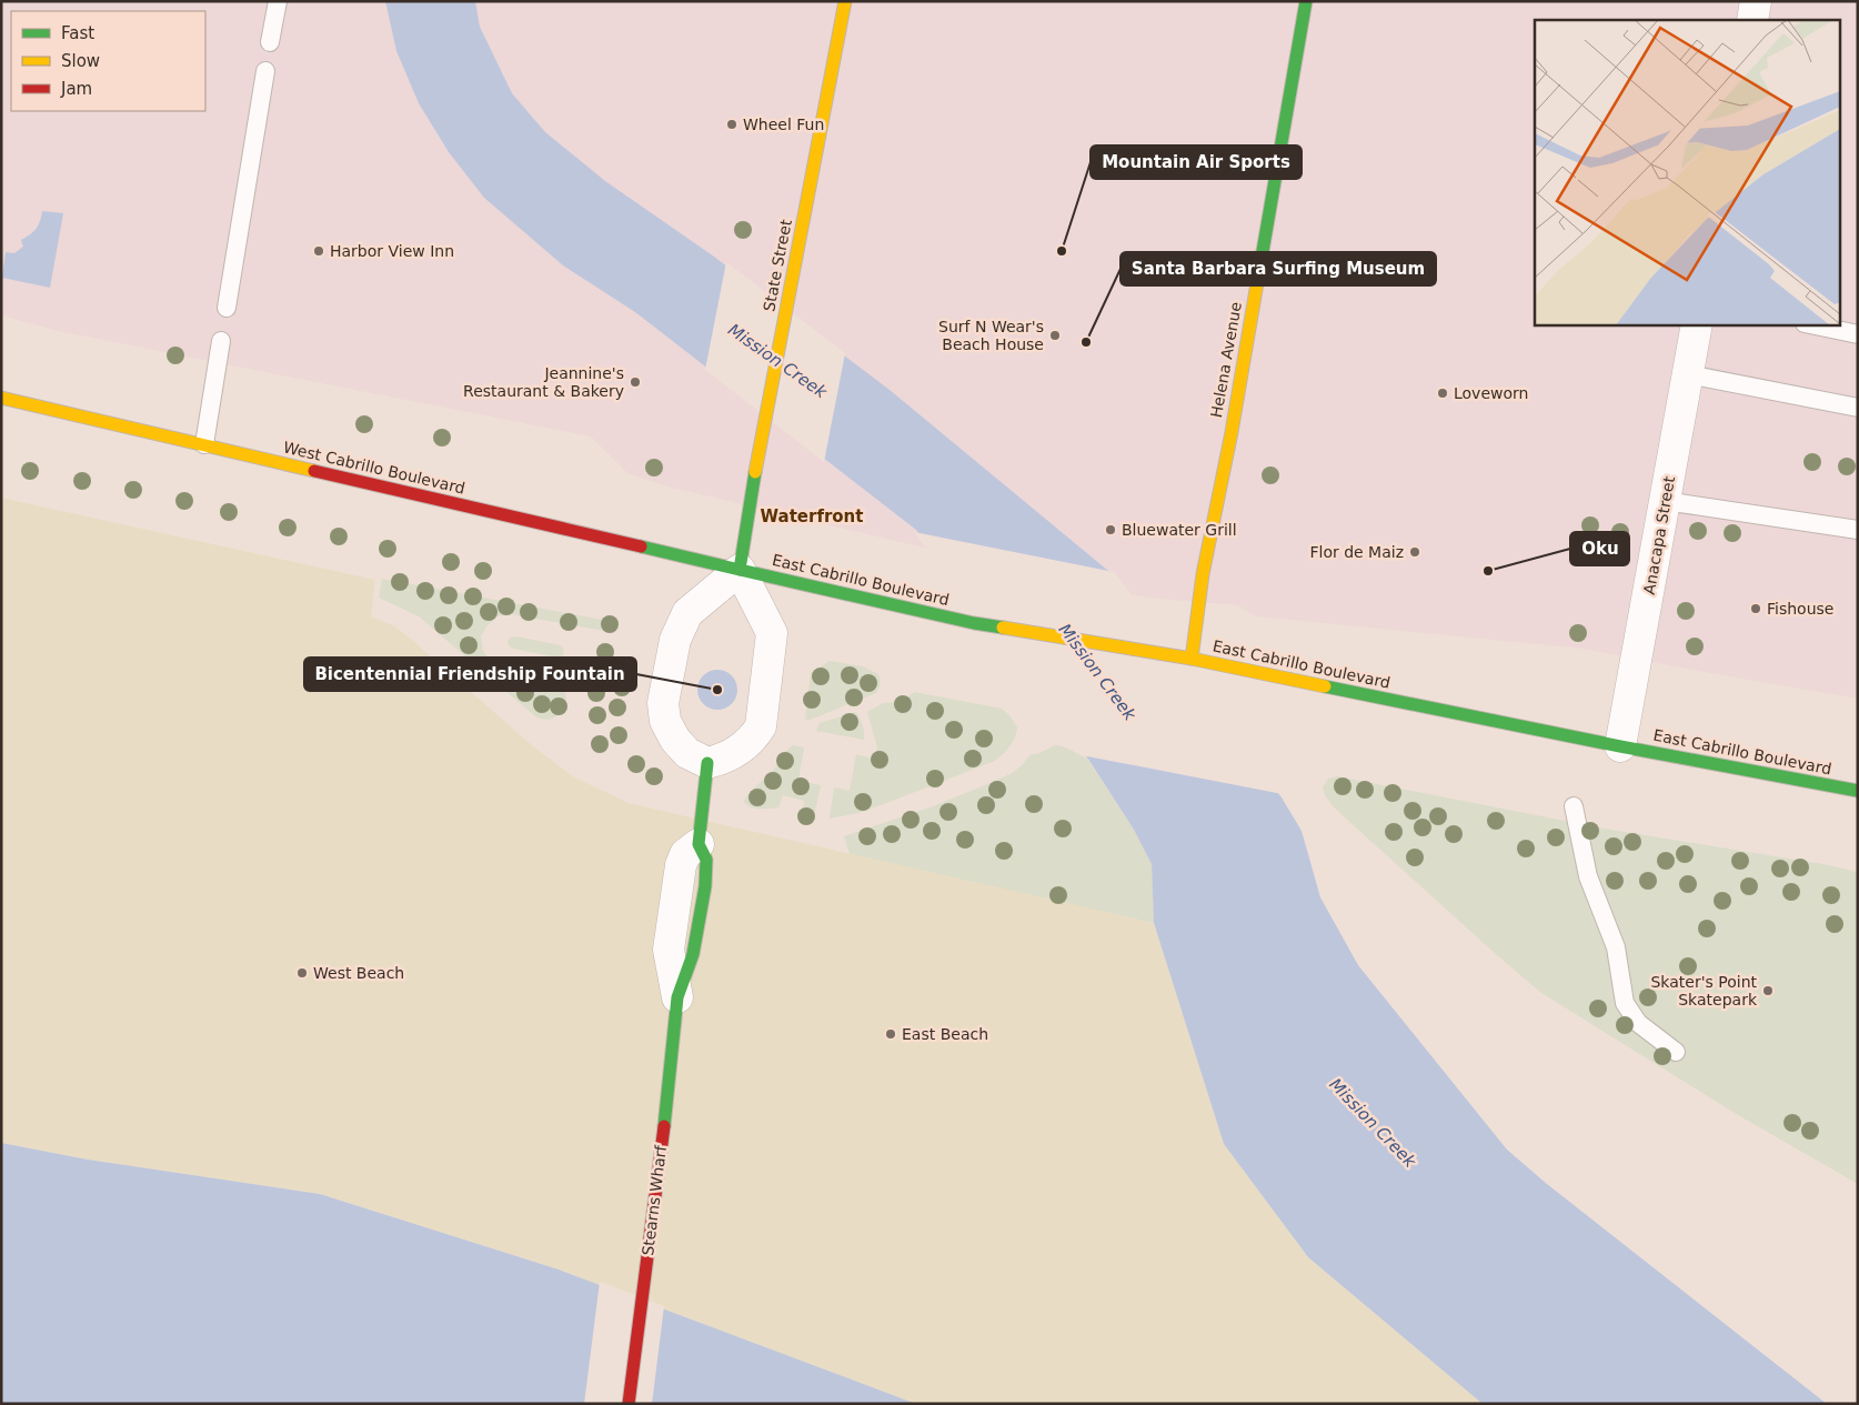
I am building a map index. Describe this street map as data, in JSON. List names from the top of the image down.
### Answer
{
  "streets": {
    "main road": [
      "State Street",
      "Helena Avenue",
      "West Cabrillo Boulevard",
      "East Cabrillo Boulevard",
      "Stearns Wharf"
    ],
    "street": ["Anacapa Street"]
  },
  "crossings": [
    ["State Street", "West Cabrillo Boulevard"],
    ["State Street", "East Cabrillo Boulevard"],
    ["Helena Avenue", "East Cabrillo Boulevard"],
    ["West Cabrillo Boulevard", "East Cabrillo Boulevard"],
    ["Anacapa Street", "East Cabrillo Boulevard"]
  ],
  "districts": ["Waterfront"],
  "water": ["Mission Creek"],
  "places": [
    "Wheel Fun",
    "Harbor View Inn",
    "Mountain Air Sports",
    "Surf N Wear's Beach House",
    "Santa Barbara Surfing Museum",
    "Jeannine's Restaurant & Bakery",
    "Loveworn",
    "Bluewater Grill",
    "Flor de Maiz",
    "Oku",
    "Fishouse",
    "Bicentennial Friendship Fountain",
    "West Beach",
    "Skater's Point Skatepark",
    "East Beach"
  ],
  "legend": ["Fast", "Slow", "Jam"]
}
